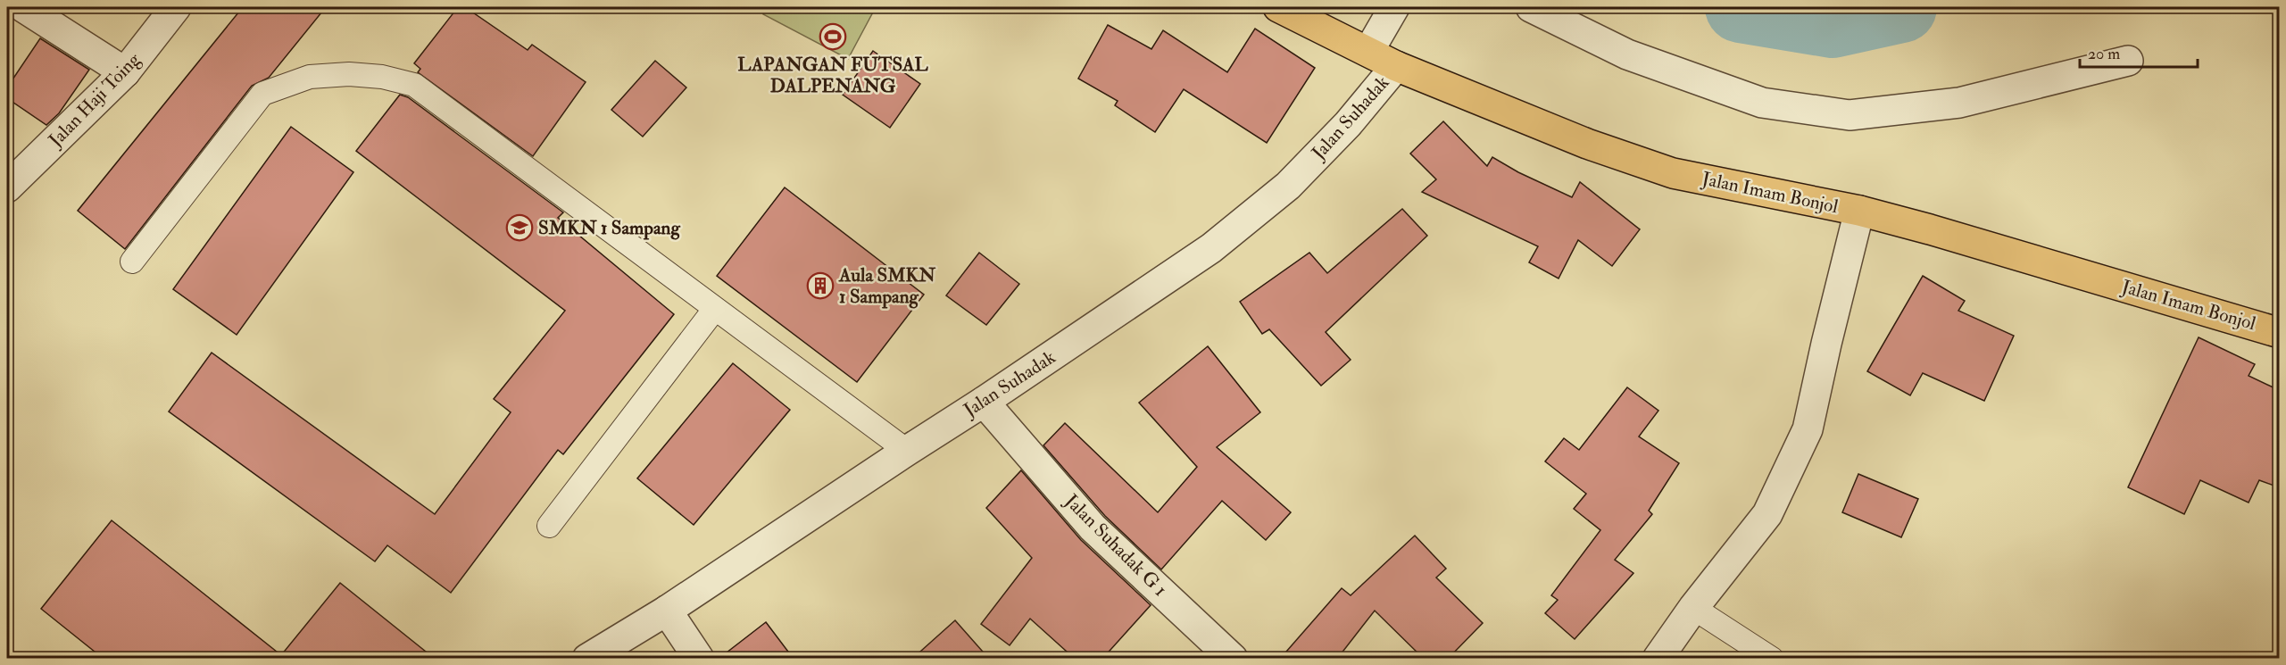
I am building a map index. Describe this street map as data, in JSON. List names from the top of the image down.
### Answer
{
  "streets": {
    "main road": ["Jalan Imam Bonjol"],
    "street": ["Jalan Haji Toing", "Jalan Suhadak", "Jalan Suhadak G 1"]
  },
  "crossings": [
    ["Jalan Suhadak", "Jalan Imam Bonjol"],
    ["Jalan Suhadak", "Jalan Suhadak G 1"]
  ],
  "places": {
    "sports": ["LAPANGAN FUTSAL DALPENANG"],
    "school or university": ["SMKN 1 Sampang"],
    "building": ["Aula SMKN 1 Sampang"]
  },
  "scale_bar": "20 m"
}
